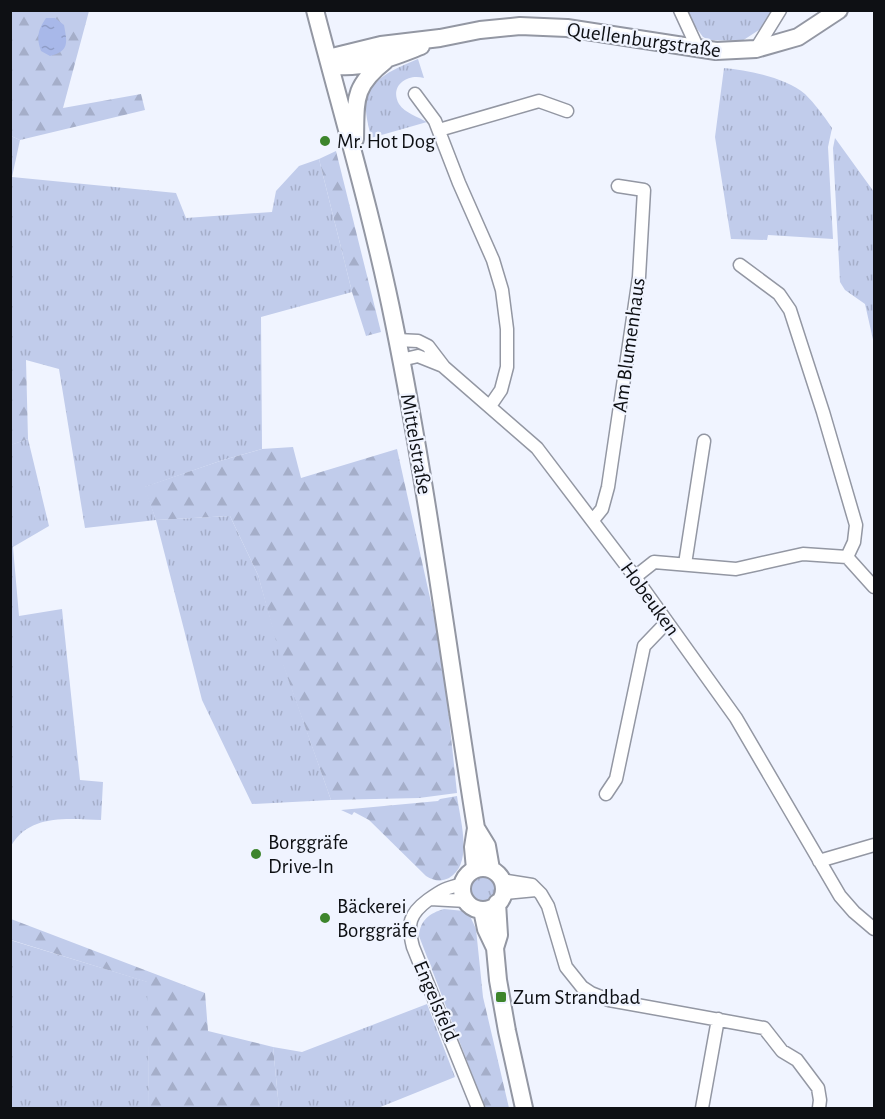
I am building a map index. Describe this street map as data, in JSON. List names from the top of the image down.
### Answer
{
  "streets": {
    "main road": ["Quellenburgstraße", "Mittelstraße"],
    "street": ["Am Blumenhaus", "Hobeuken", "Engelsfeld"]
  },
  "crossings": [
    ["Quellenburgstraße", "Mittelstraße"],
    ["Am Blumenhaus", "Hobeuken"],
    ["Mittelstraße", "Hobeuken"]
  ],
  "places": {
    "other": ["Mr. Hot Dog", "Borggräfe Drive-In", "Bäckerei Borggräfe"],
    "transit": ["Zum Strandbad"]
  }
}
